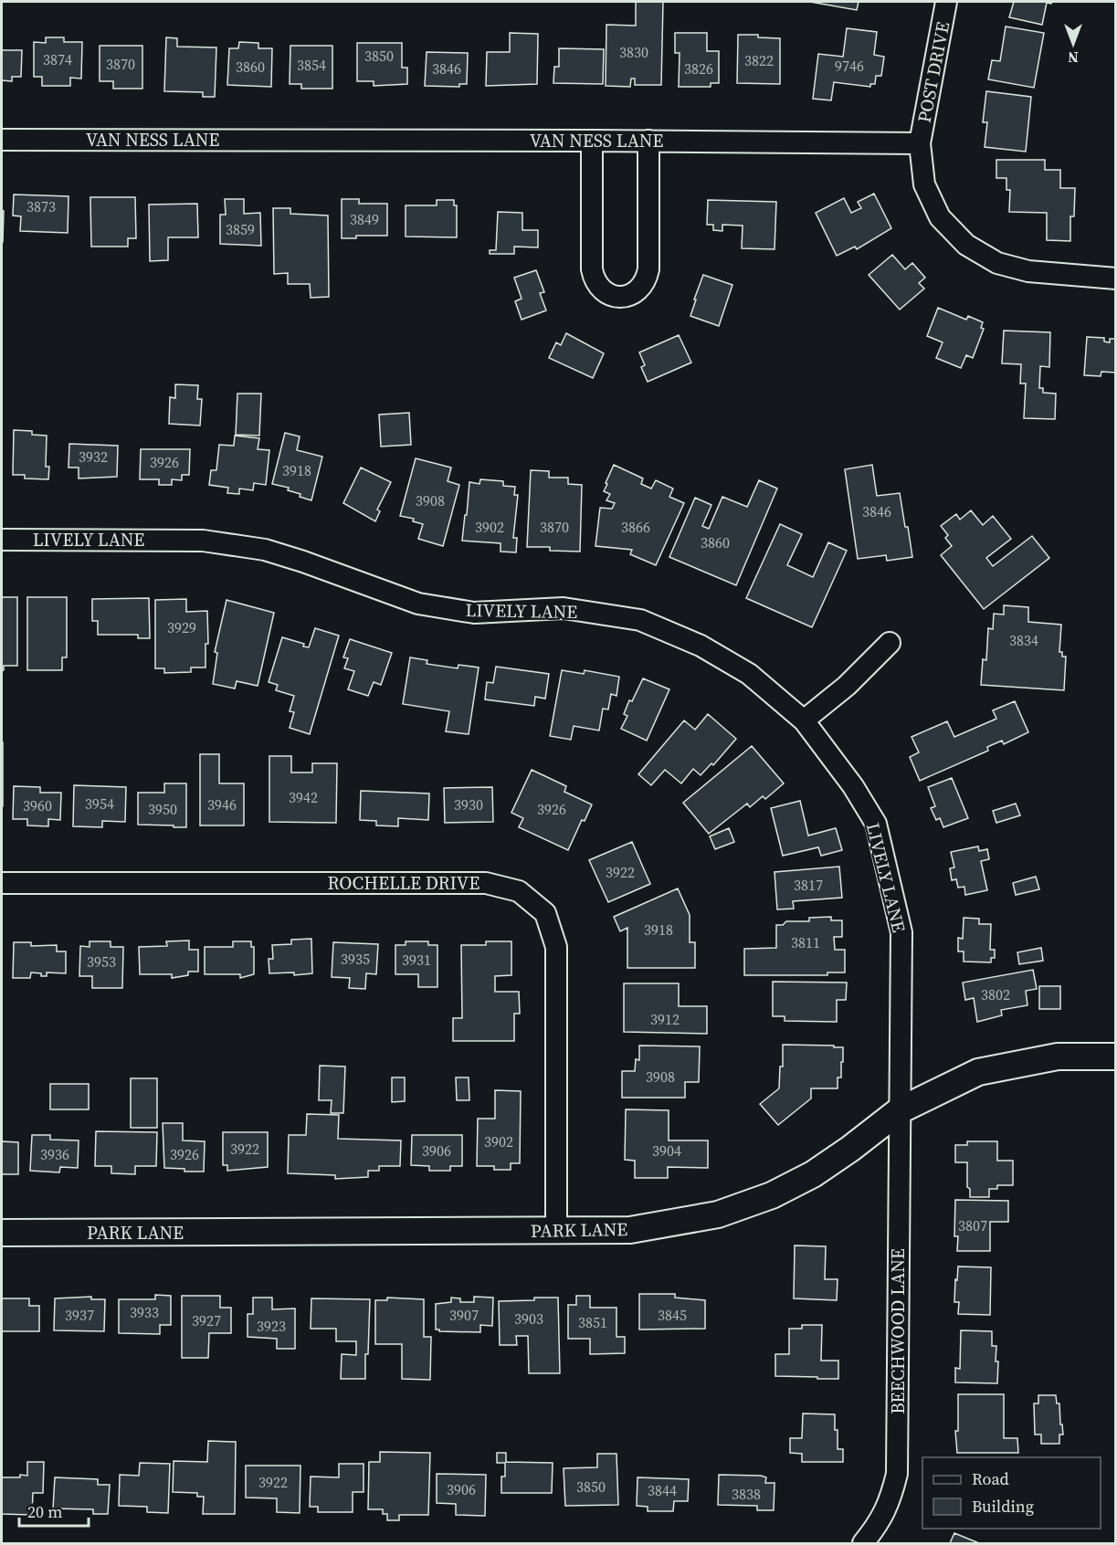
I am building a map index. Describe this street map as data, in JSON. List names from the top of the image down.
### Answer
{
  "streets": {
    "street": [
      "POST DRIVE",
      "VAN NESS LANE",
      "LIVELY LANE",
      "ROCHELLE DRIVE",
      "PARK LANE",
      "BEECHWOOD LANE"
    ]
  },
  "crossings": [
    ["POST DRIVE", "VAN NESS LANE"],
    ["LIVELY LANE", "PARK LANE"],
    ["LIVELY LANE", "BEECHWOOD LANE"],
    ["ROCHELLE DRIVE", "PARK LANE"],
    ["PARK LANE", "BEECHWOOD LANE"]
  ],
  "house_numbers": [
    "3830",
    "3850",
    "3874",
    "3822",
    "3870",
    "3854",
    "9746",
    "3860",
    "3846",
    "3826",
    "3873",
    "3849",
    "3859",
    "3932",
    "3926",
    "3918",
    "3908",
    "3846",
    "3902",
    "3870",
    "3866",
    "3860",
    "3929",
    "3834",
    "3942",
    "3954",
    "3946",
    "3930",
    "3960",
    "3950",
    "3926",
    "3922",
    "3817",
    "3918",
    "3811",
    "3935",
    "3931",
    "3953",
    "3802",
    "3912",
    "3908",
    "3902",
    "3922",
    "3906",
    "3904",
    "3936",
    "3926",
    "3807",
    "3933",
    "3937",
    "3907",
    "3845",
    "3903",
    "3927",
    "3851",
    "3923",
    "3922",
    "3850",
    "3906",
    "3844",
    "3838"
  ],
  "legend": ["Road", "Building"],
  "scale_bar": "20 m",
  "north": "bottom"
}
